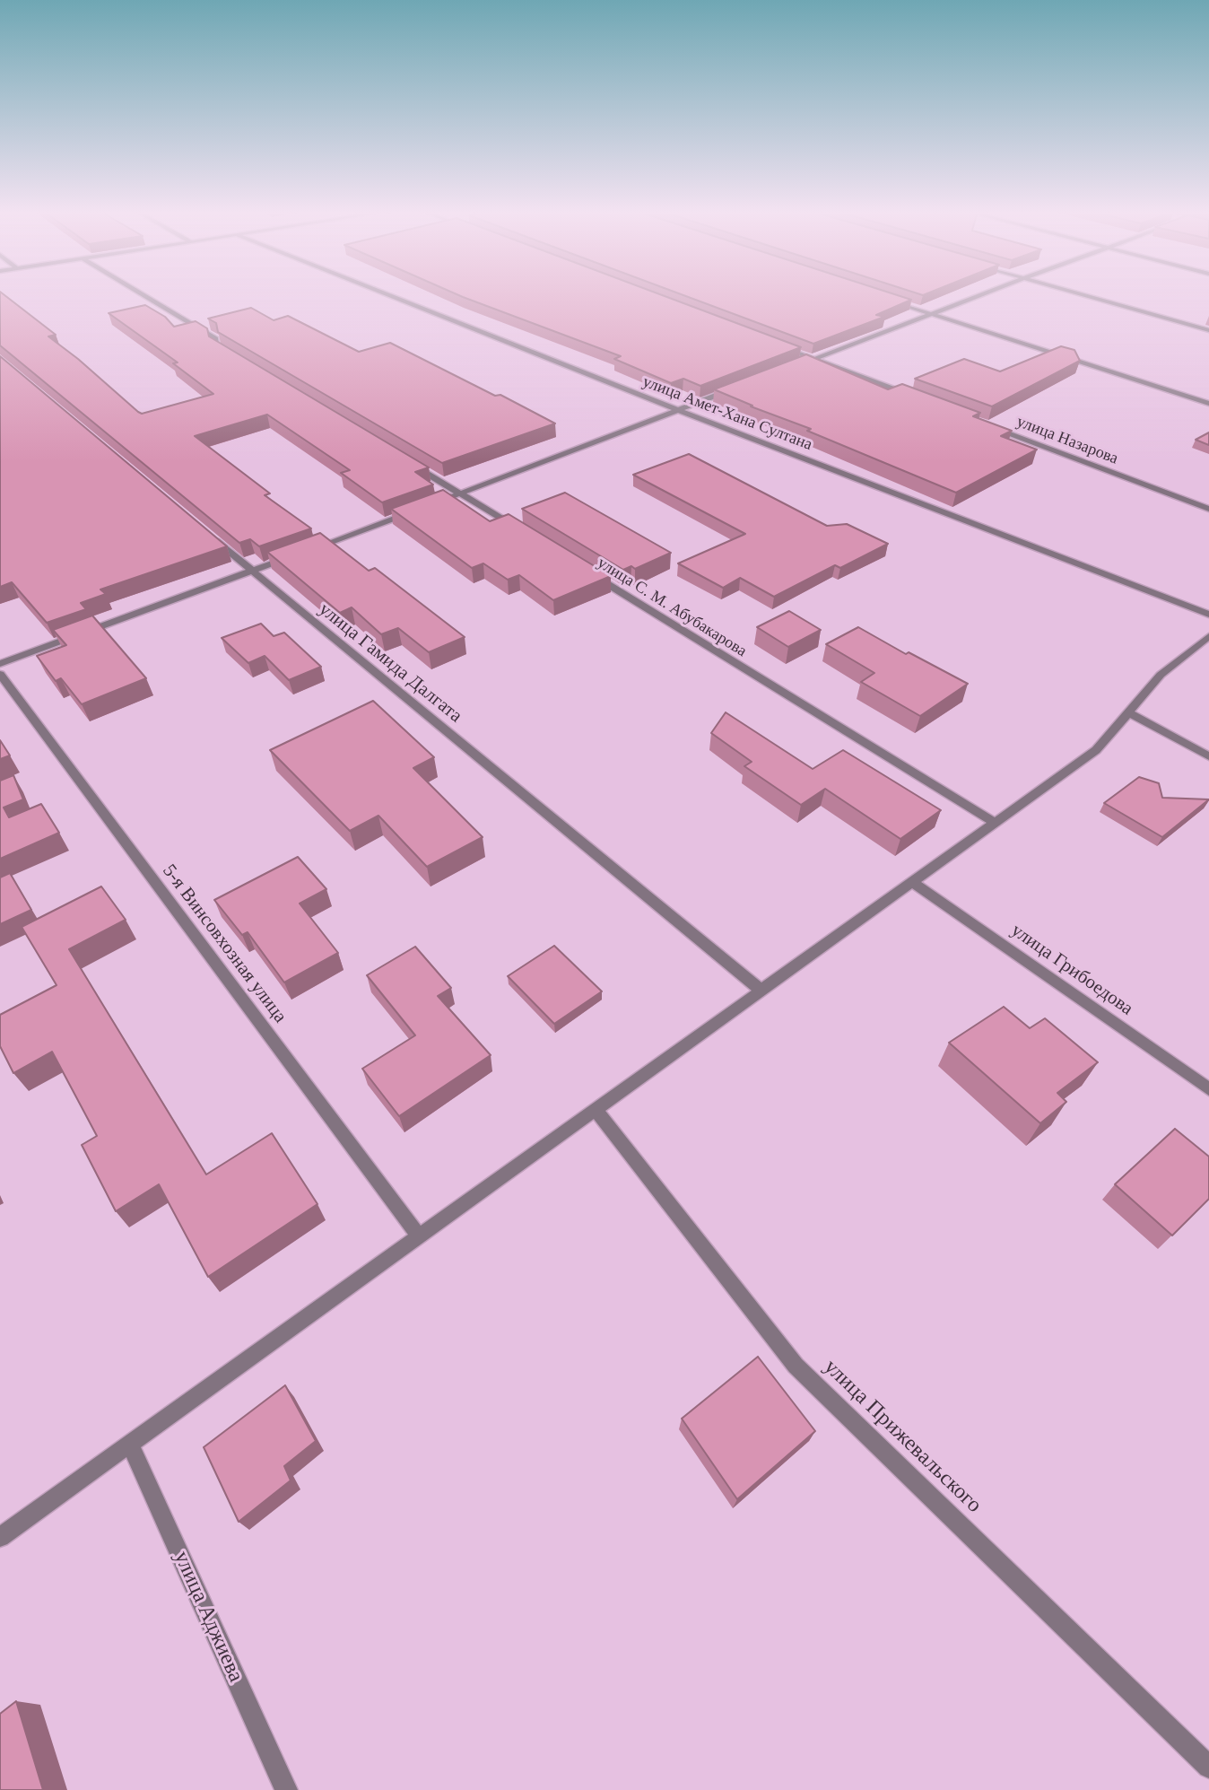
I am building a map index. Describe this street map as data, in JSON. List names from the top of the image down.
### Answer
{
  "streets": {
    "street": [
      "улица Амет-Хана Султана",
      "улица Назарова",
      "улица С. М. Абубакарова",
      "улица Гамида Далгата",
      "5-я Винсовхозная улица",
      "улица Грибоедова",
      "улица Прижевальского",
      "улица Аджиева"
    ]
  }
}
